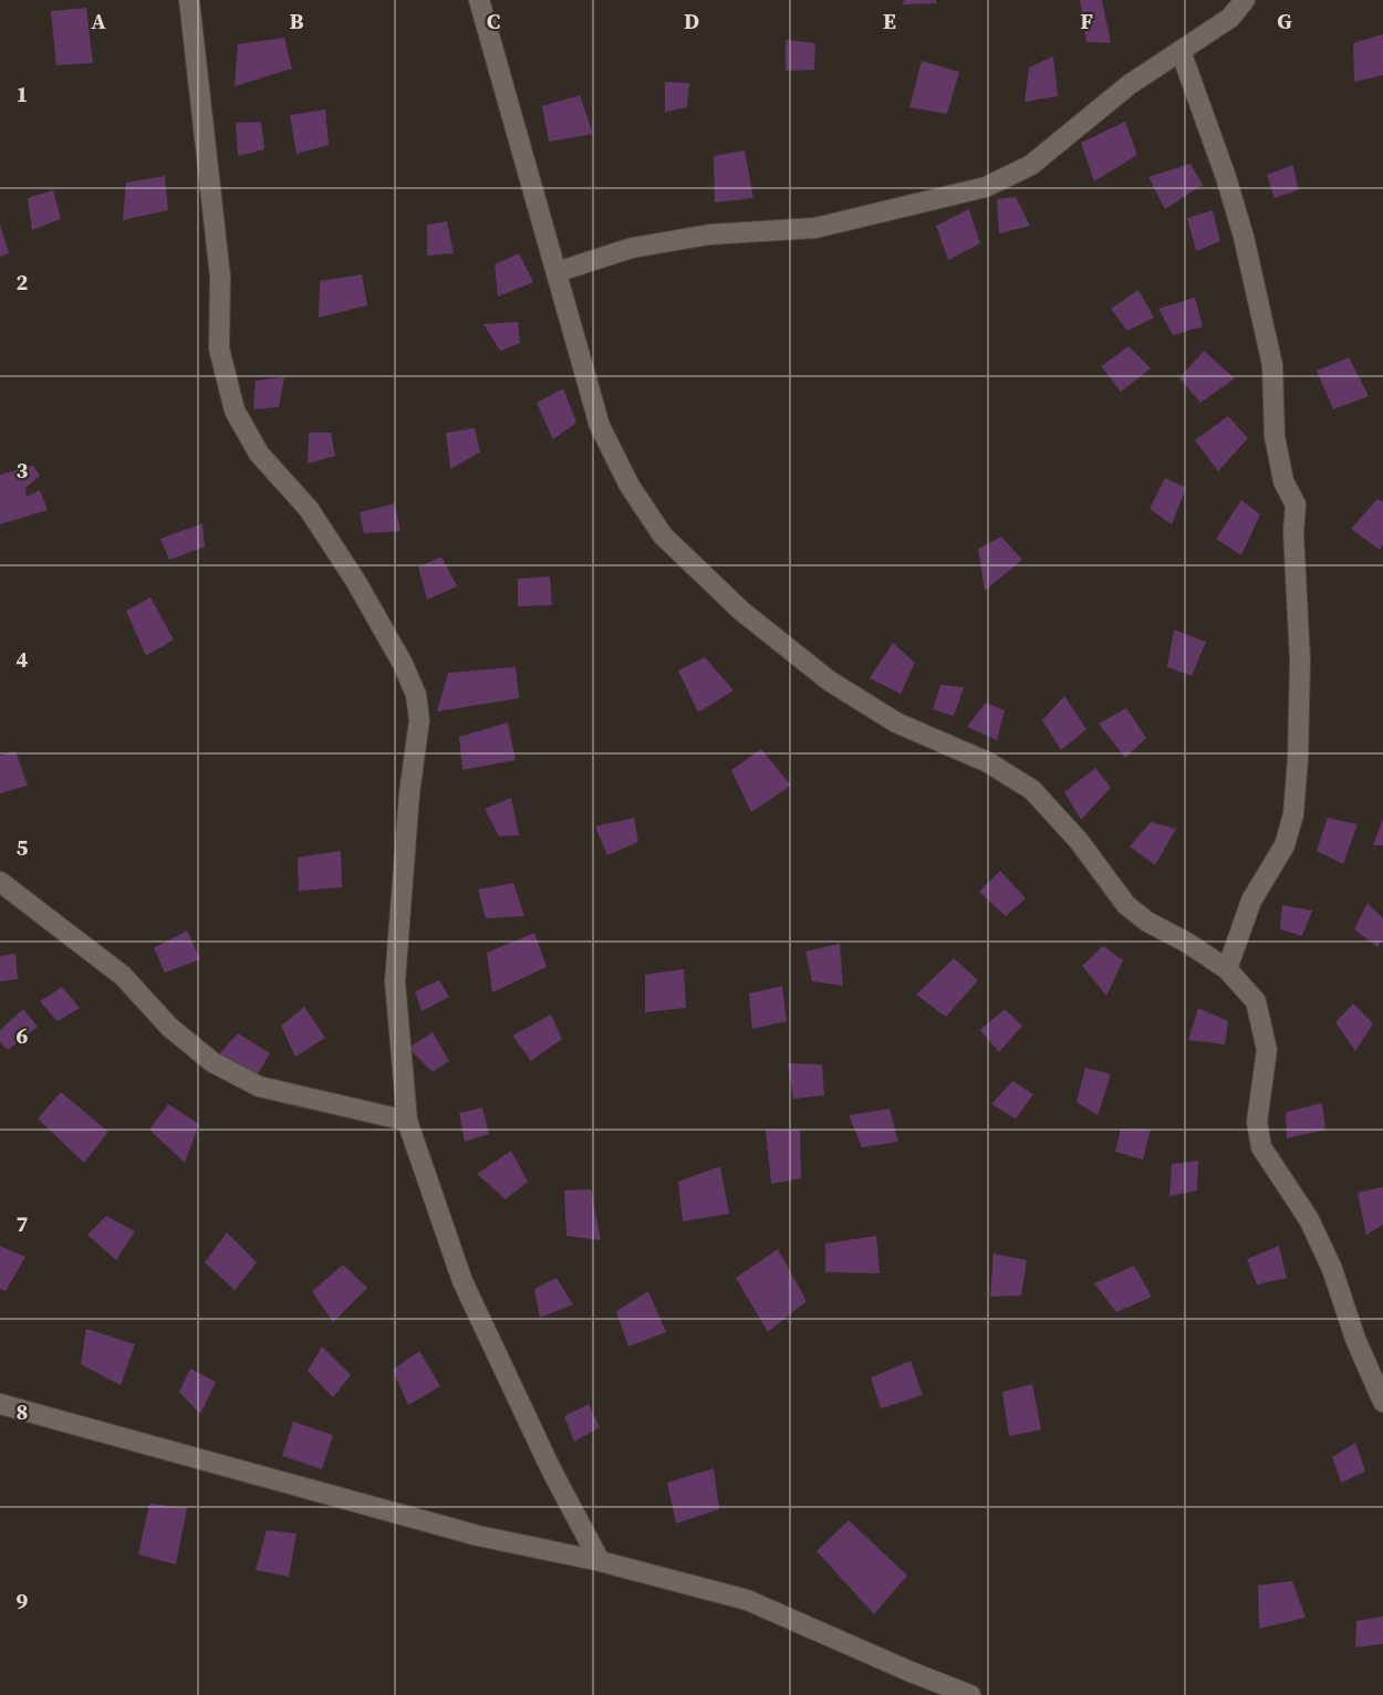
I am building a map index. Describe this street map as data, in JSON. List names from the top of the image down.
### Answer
{
  "grid": {
    "columns": [
      "A",
      "B",
      "C",
      "D",
      "E",
      "F",
      "G"
    ],
    "rows": [
      "1",
      "2",
      "3",
      "4",
      "5",
      "6",
      "7",
      "8",
      "9"
    ]
  }
}
